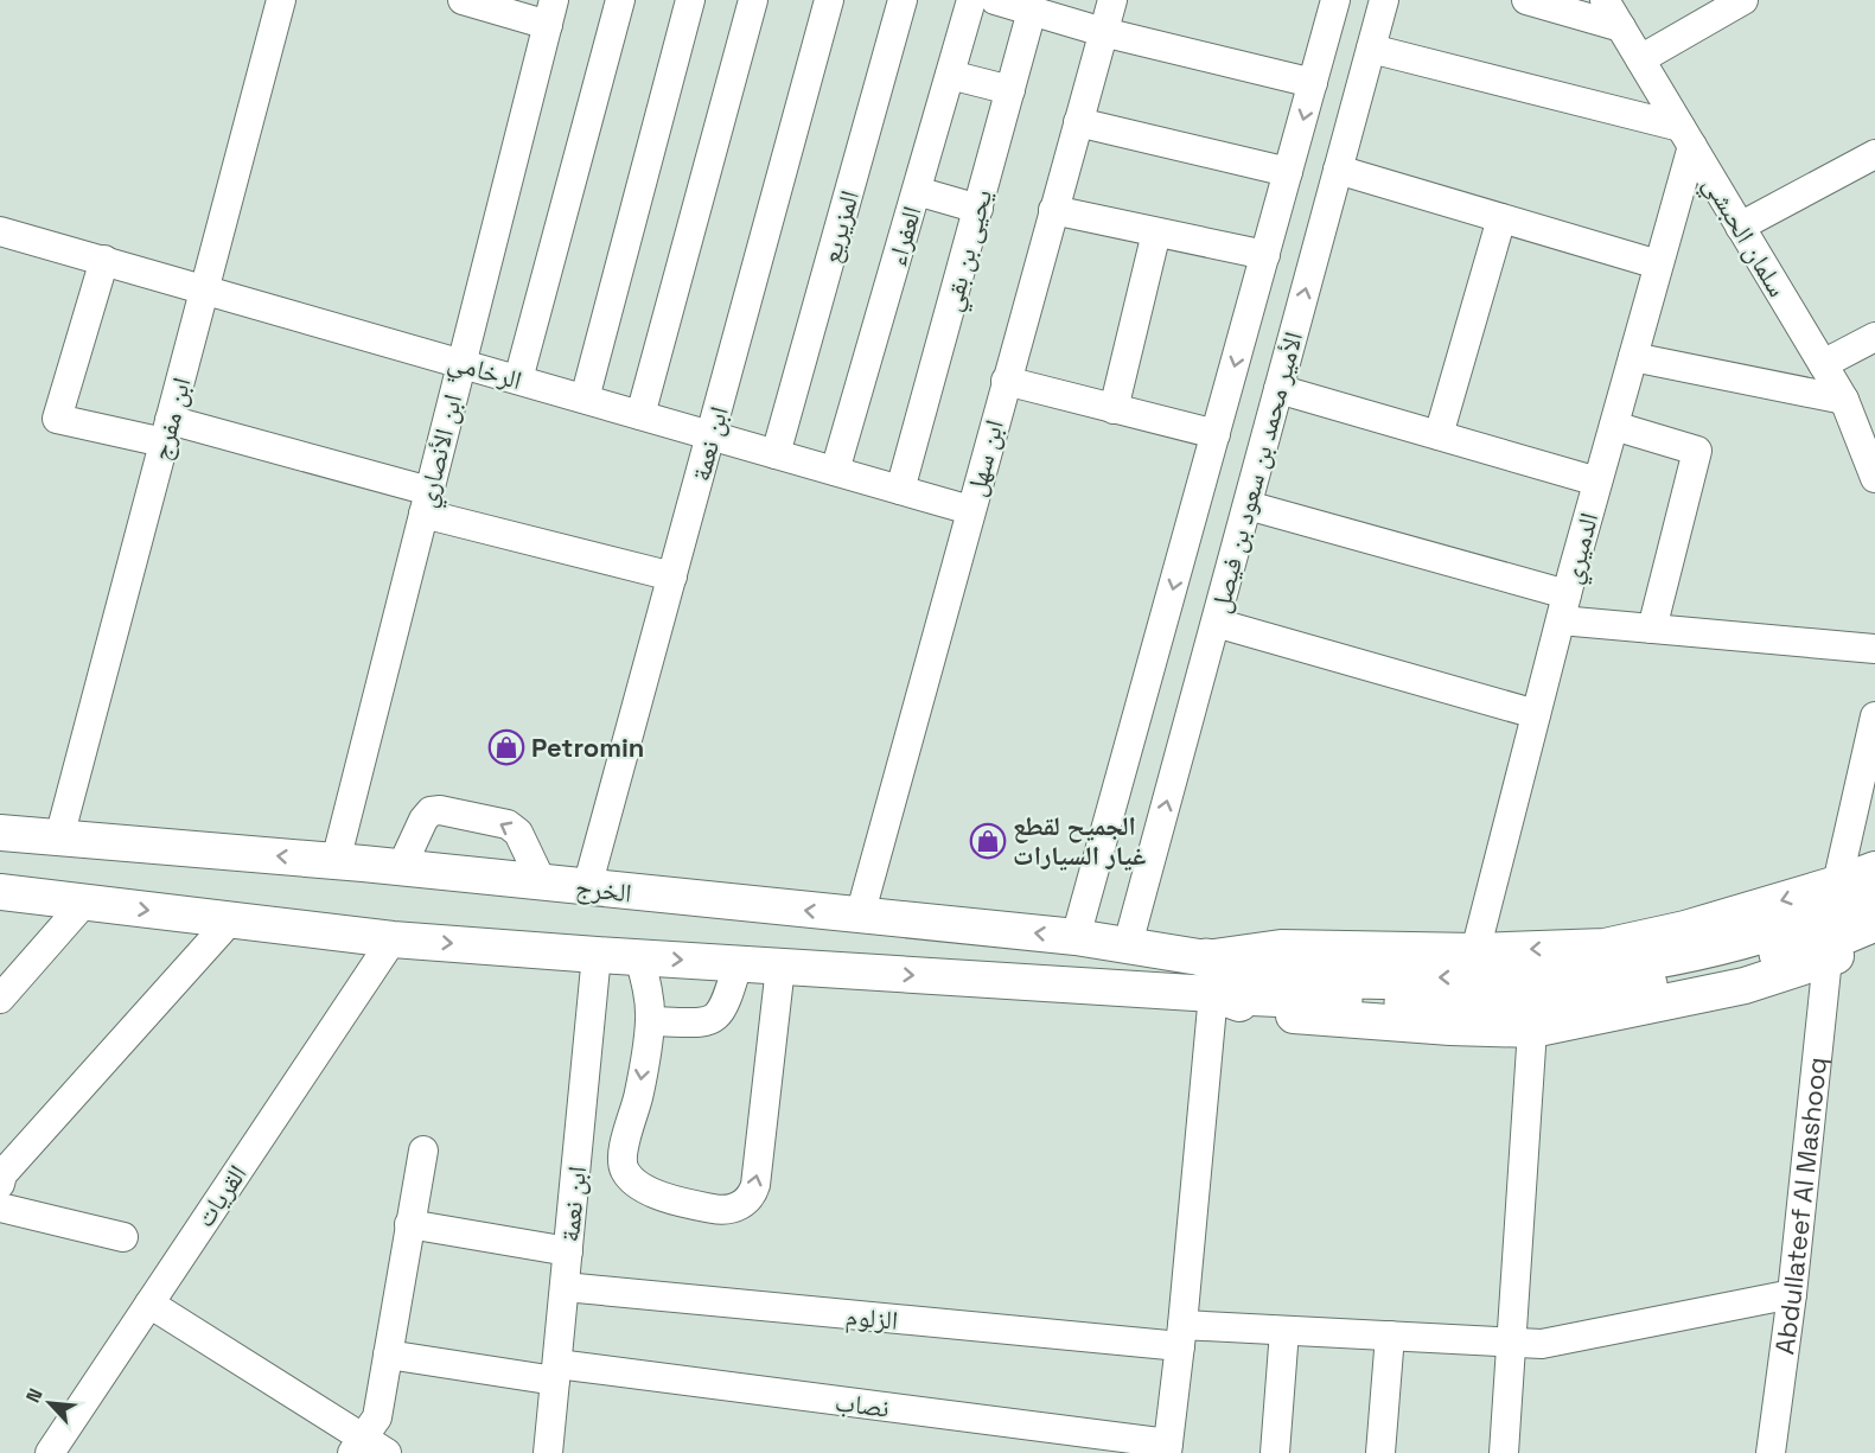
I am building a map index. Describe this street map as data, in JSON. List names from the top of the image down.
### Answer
{
  "streets": {
    "main road": ["الخرج"],
    "street": [
      "المزيريع",
      "العفراء",
      "سلمان الحبشي",
      "يحيى بن بقي",
      "الرخامي",
      "ابن مفرج",
      "ابن نعمة",
      "ابن الأنصاري",
      "ابن سهل",
      "الأمير محمد بن سعود بن فيصل",
      "الدميري",
      "القريات",
      "Abdullateef Al Mashooq",
      "الزلوم",
      "نصاب"
    ]
  },
  "crossings": [
    ["المزيريع", "الرخامي"],
    ["العفراء", "الرخامي"],
    ["سلمان الحبشي", "الدميري"],
    ["يحيى بن بقي", "الرخامي"],
    ["الرخامي", "ابن مفرج"],
    ["الرخامي", "ابن نعمة"],
    ["الرخامي", "ابن الأنصاري"],
    ["الرخامي", "ابن سهل"],
    ["ابن مفرج", "الخرج"],
    ["ابن نعمة", "الخرج"],
    ["ابن نعمة", "الزلوم"],
    ["ابن نعمة", "نصاب"],
    ["ابن الأنصاري", "الخرج"],
    ["ابن سهل", "الخرج"],
    ["الأمير محمد بن سعود بن فيصل", "الخرج"],
    ["Abdullateef Al Mashooq", "الزلوم"]
  ],
  "places": {
    "shop": ["Petromin", "الجميح لقطع غيار السيارات"]
  },
  "north": "top left"
}
